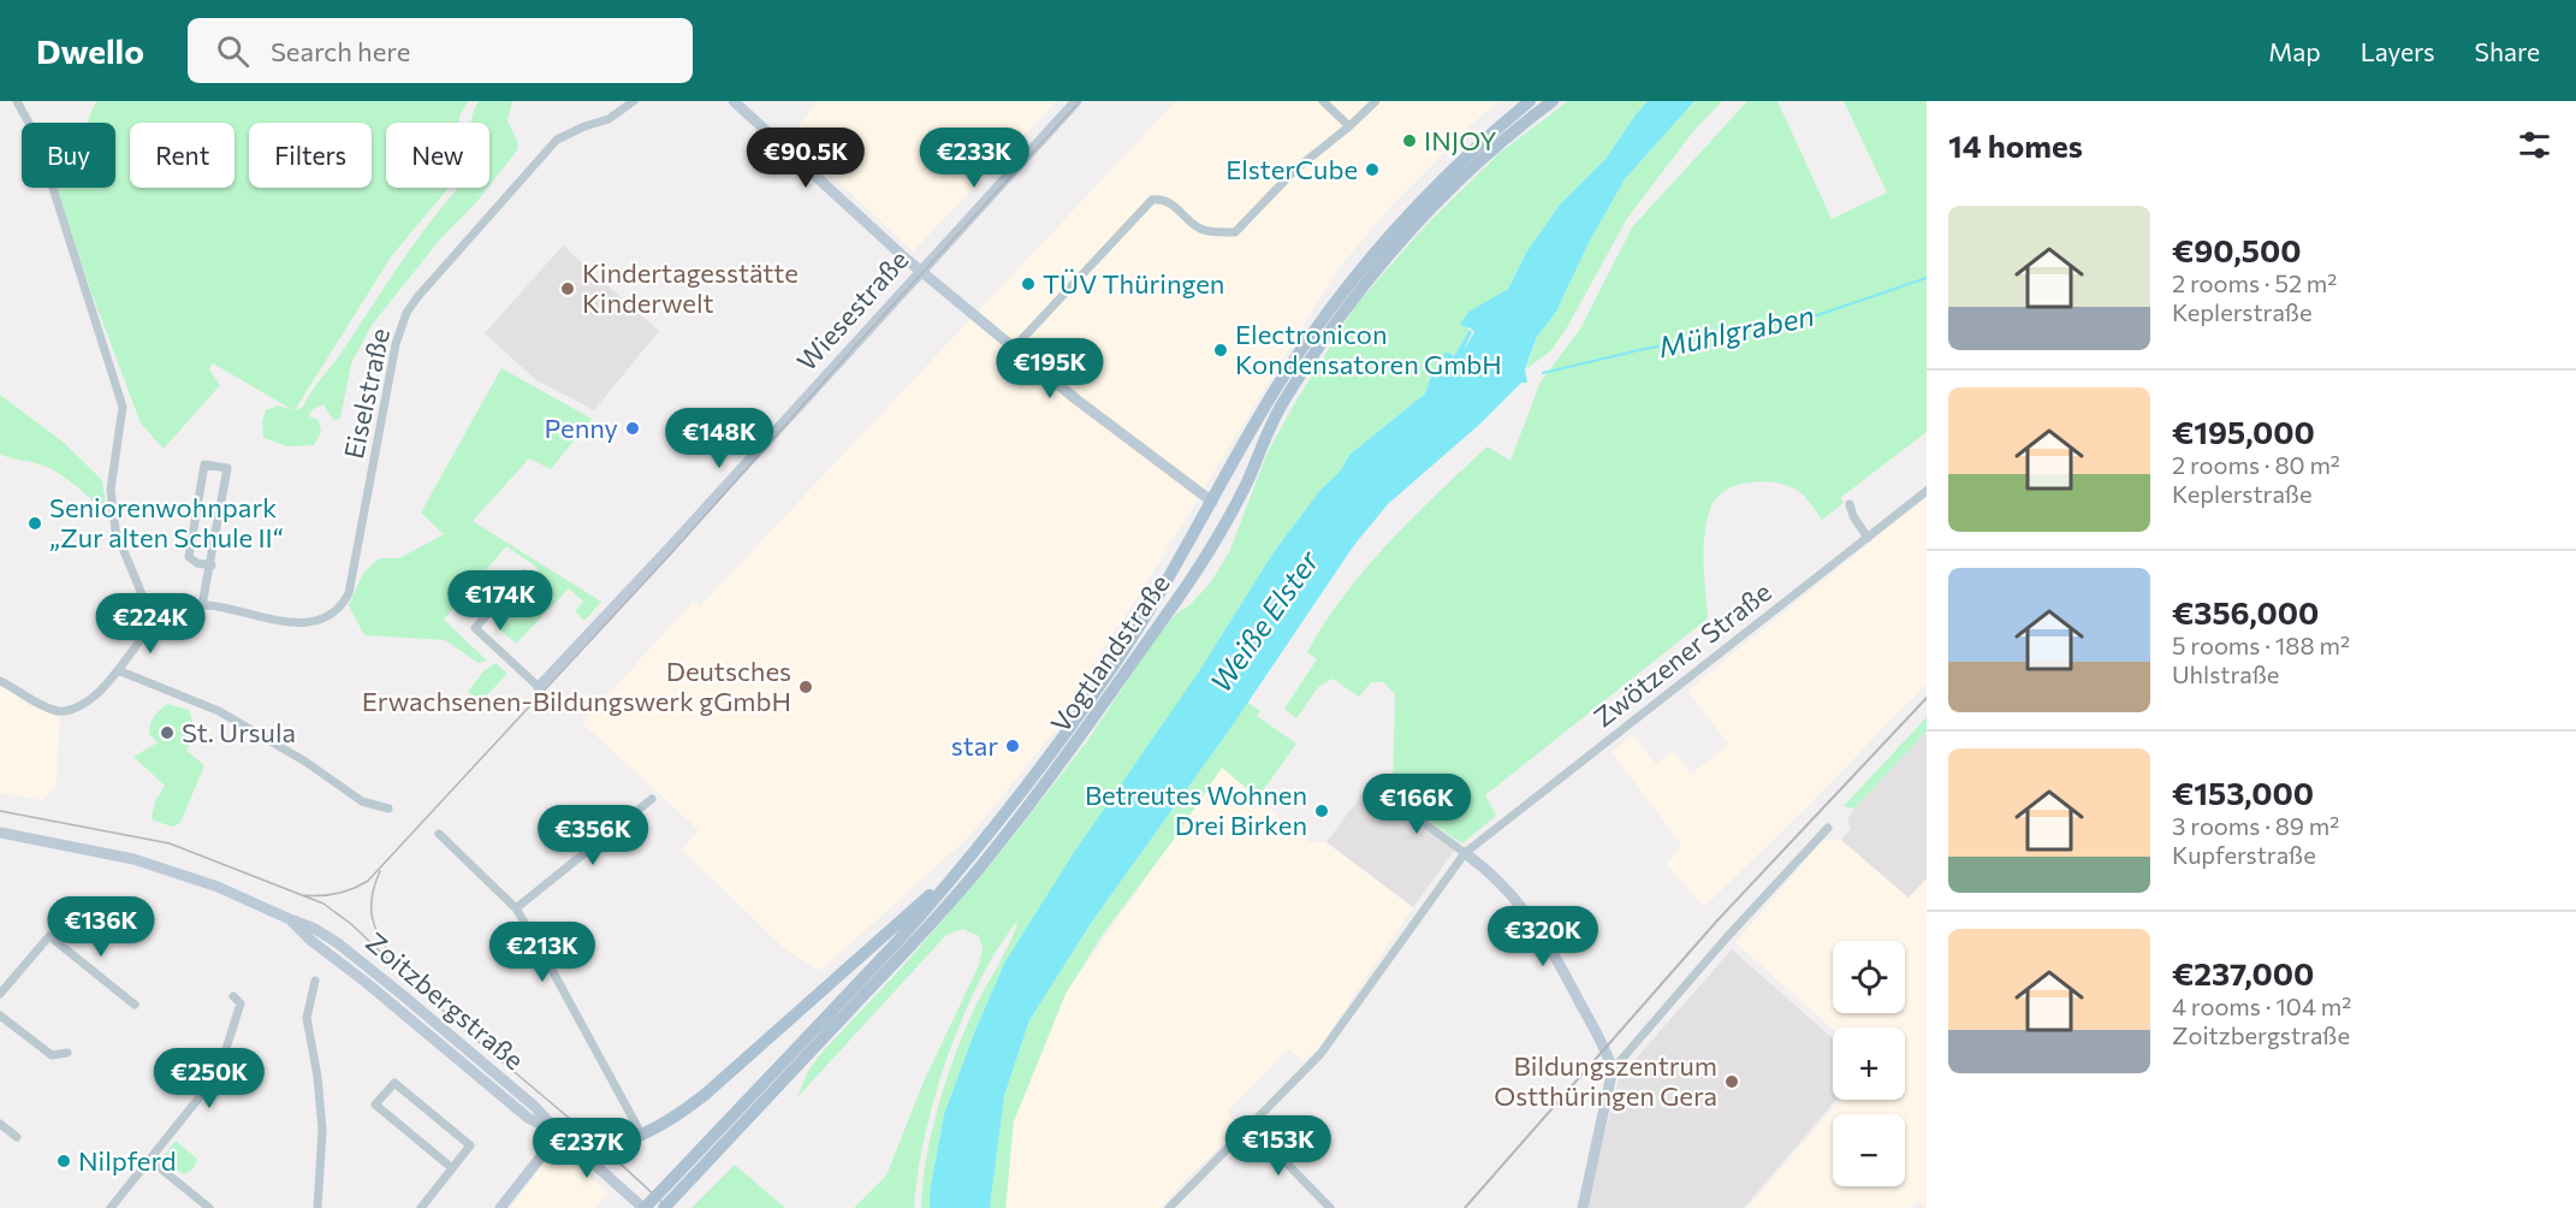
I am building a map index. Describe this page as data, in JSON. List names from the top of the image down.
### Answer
{
  "streets": {
    "main road": ["Vogtlandstraße"],
    "street": [
      "Wiesestraße",
      "Eiselstraße",
      "Zwötzener Straße",
      "Zoitzbergstraße"
    ]
  },
  "crossings": [
    ["Vogtlandstraße", "Zoitzbergstraße"]
  ],
  "water": ["Mühlgraben", "Weiße Elster"],
  "places": [
    "INJOY",
    "ElsterCube",
    "TÜV Thüringen",
    "Kindertagesstätte Kinderwelt",
    "Electronicon Kondensatoren GmbH",
    "Penny",
    "Seniorenwohnpark „Zur alten Schule II“",
    "Deutsches Erwachsenen-Bildungswerk gGmbH",
    "St. Ursula",
    "star",
    "Betreutes Wohnen Drei Birken",
    "Bildungszentrum Ostthüringen Gera",
    "Nilpferd"
  ],
  "page": {
    "header": "Dwello",
    "search": "Search here",
    "nav": ["Map", "Layers", "Share"],
    "heading": "14 homes",
    "chip": [
      "Buy",
      "Rent",
      "Filters",
      "New"
    ],
    "price": [
      "€90.5K",
      "€233K",
      "€195K",
      "€148K",
      "€174K",
      "€224K",
      "€166K",
      "€356K",
      "€136K",
      "€320K",
      "€213K",
      "€250K",
      "€153K",
      "€237K"
    ],
    "list": [
      {
        "name": "€90,500",
        "note": "2 rooms · 52 m² · Keplerstraße"
      },
      {
        "name": "€195,000",
        "note": "2 rooms · 80 m² · Keplerstraße"
      },
      {
        "name": "€356,000",
        "note": "5 rooms · 188 m² · Uhlstraße"
      },
      {
        "name": "€153,000",
        "note": "3 rooms · 89 m² · Kupferstraße"
      },
      {
        "name": "€237,000",
        "note": "4 rooms · 104 m² · Zoitzbergstraße"
      }
    ],
    "map_buttons": ["+", "−"]
  }
}
